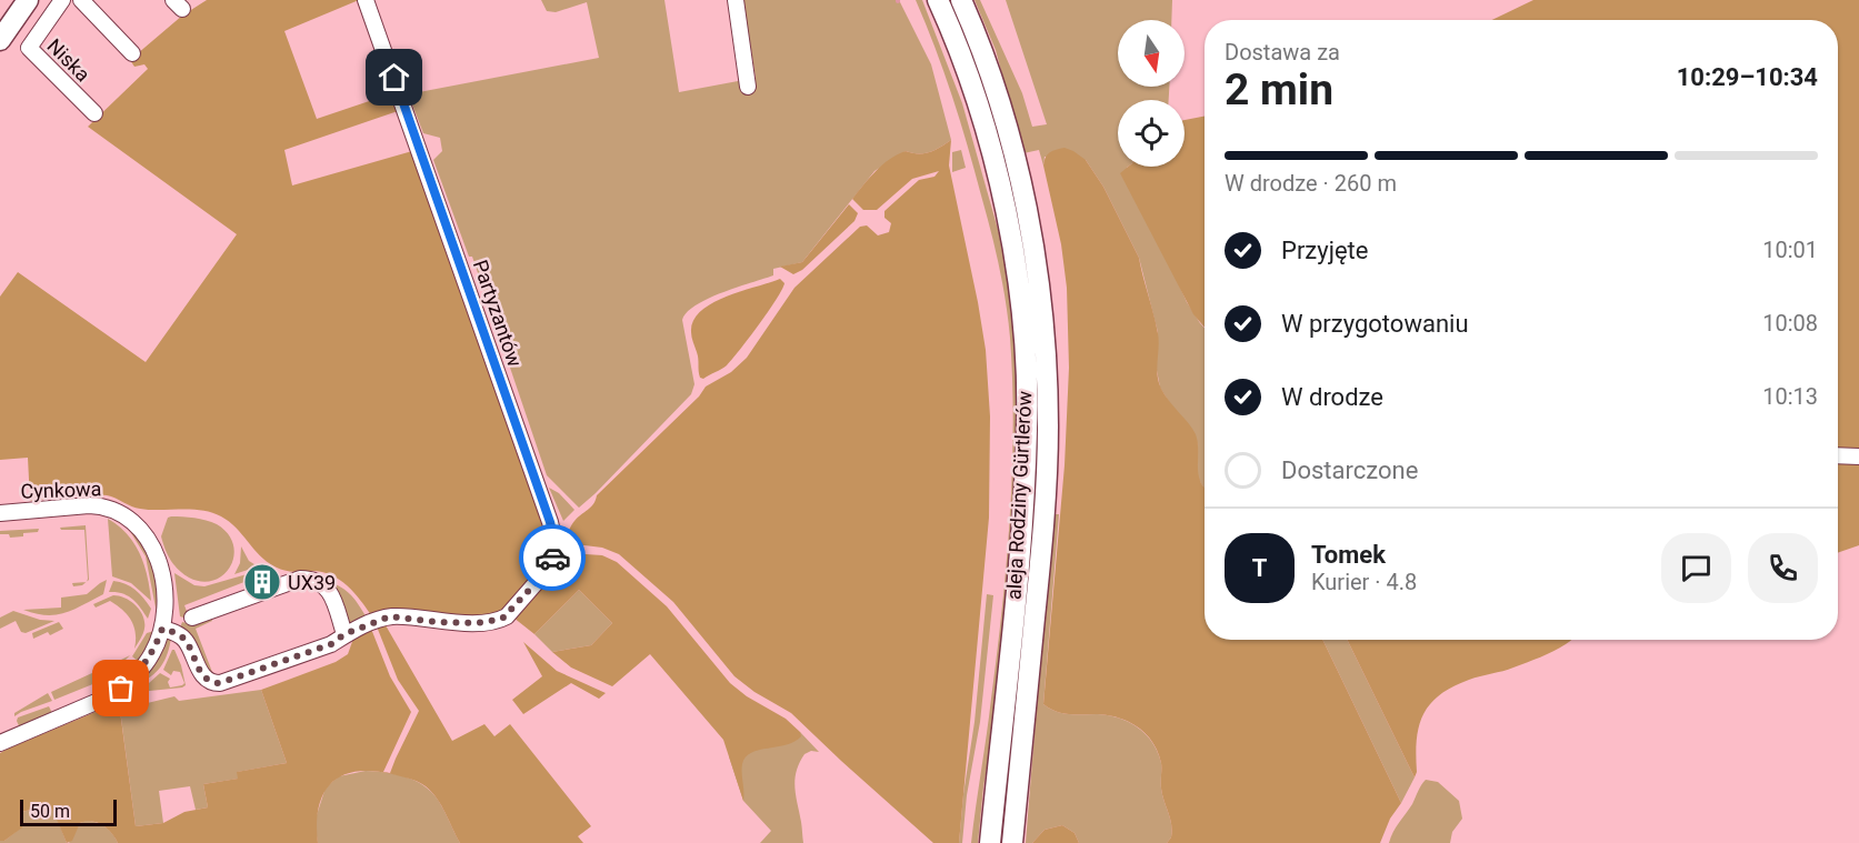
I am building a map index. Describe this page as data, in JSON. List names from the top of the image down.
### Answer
{
  "streets": {
    "main road": ["aleja Rodziny Gürtlerów"],
    "street": ["Niska", "Partyzantów", "Cynkowa"]
  },
  "places": {
    "building": ["UX39"]
  },
  "scale_bar": "50 m",
  "north": "bottom",
  "page": {
    "heading": ["2 min", "Dostawa za", "10:29–10:34"],
    "panel": ["Tomek", "Kurier · 4.8"],
    "bar": "W drodze · 260 m",
    "list": [
      ["Przyjęte", "10:01"],
      ["W przygotowaniu", "10:08"],
      ["W drodze", "10:13"],
      "Dostarczone"
    ],
    "round": "T",
    "scale": "50 m"
  }
}
